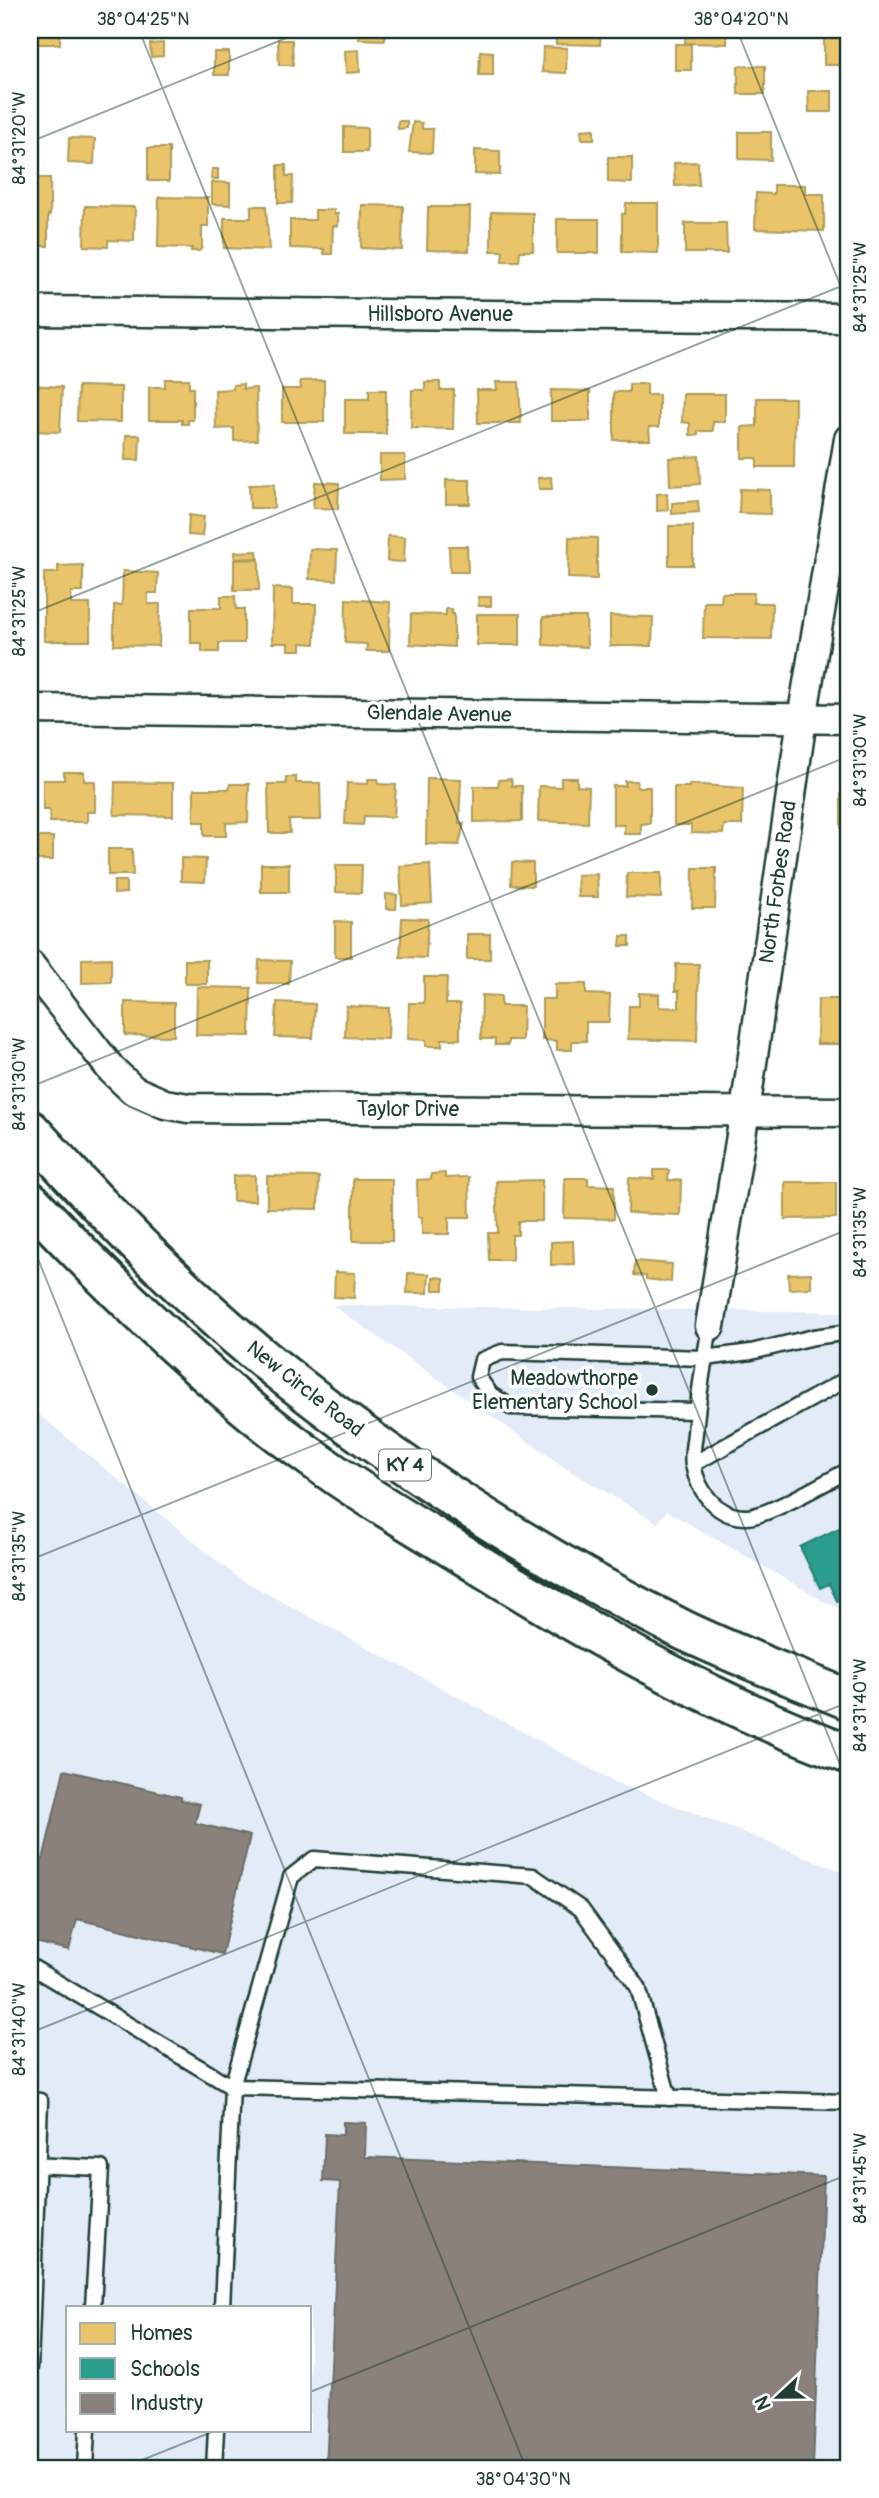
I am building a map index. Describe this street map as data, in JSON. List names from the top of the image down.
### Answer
{
  "streets": {
    "highway": ["New Circle Road", "KY 4"],
    "street": [
      "Hillsboro Avenue",
      "Glendale Avenue",
      "North Forbes Road",
      "Taylor Drive"
    ]
  },
  "crossings": [
    ["Glendale Avenue", "North Forbes Road"],
    ["North Forbes Road", "Taylor Drive"]
  ],
  "places": ["Meadowthorpe Elementary School"],
  "legend": ["Homes", "Schools", "Industry"],
  "north": "left",
  "coordinates": [
    "38°04'25\"N",
    "38°04'20\"N",
    "84°31'20\"W",
    "84°31'25\"W",
    "84°31'30\"W",
    "84°31'35\"W",
    "84°31'40\"W",
    "84°31'45\"W",
    "38°04'30\"N"
  ]
}
